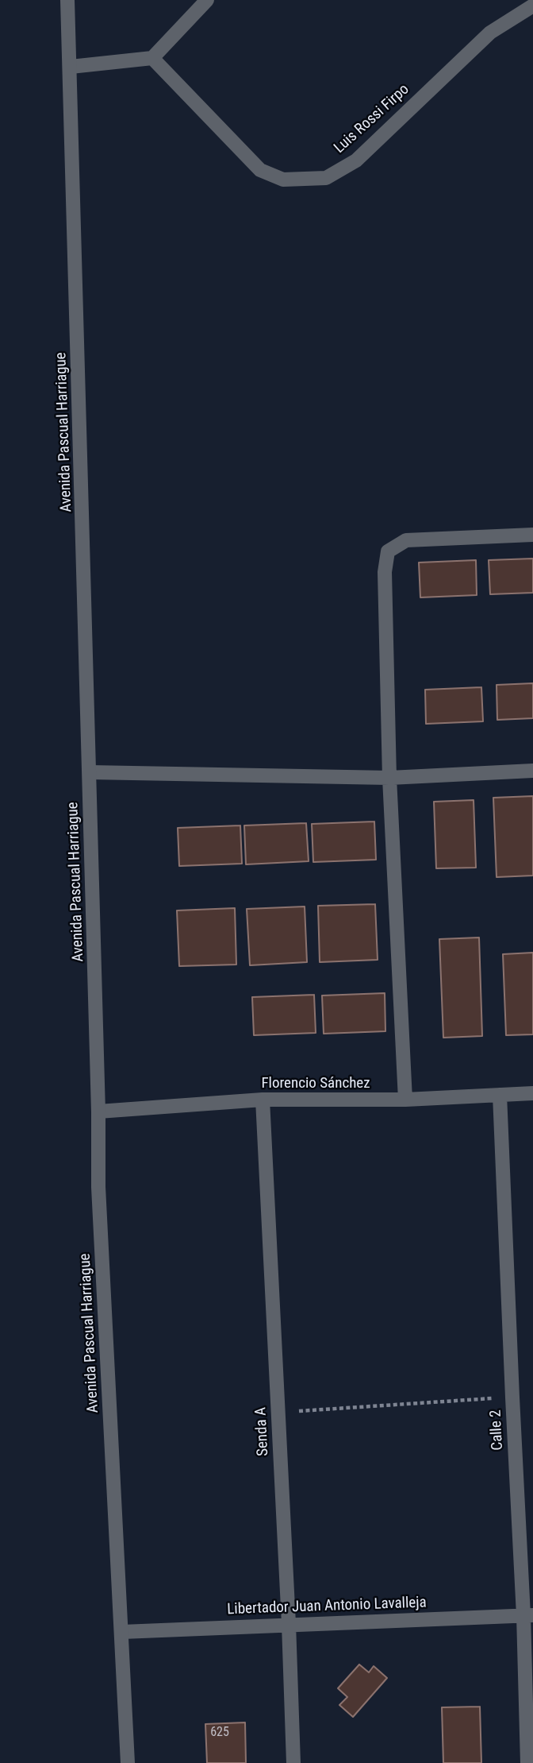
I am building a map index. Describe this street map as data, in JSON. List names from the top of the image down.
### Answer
{
  "streets": {
    "street": [
      "Luis Rossi Firpo",
      "Avenida Pascual Harriague",
      "Florencio Sánchez",
      "Calle 2",
      "Senda A",
      "Libertador Juan Antonio Lavalleja"
    ]
  },
  "crossings": [
    ["Avenida Pascual Harriague", "Florencio Sánchez"],
    ["Avenida Pascual Harriague", "Libertador Juan Antonio Lavalleja"],
    ["Florencio Sánchez", "Calle 2"],
    ["Florencio Sánchez", "Senda A"],
    ["Calle 2", "Libertador Juan Antonio Lavalleja"],
    ["Senda A", "Libertador Juan Antonio Lavalleja"]
  ],
  "house_numbers": ["625"]
}
